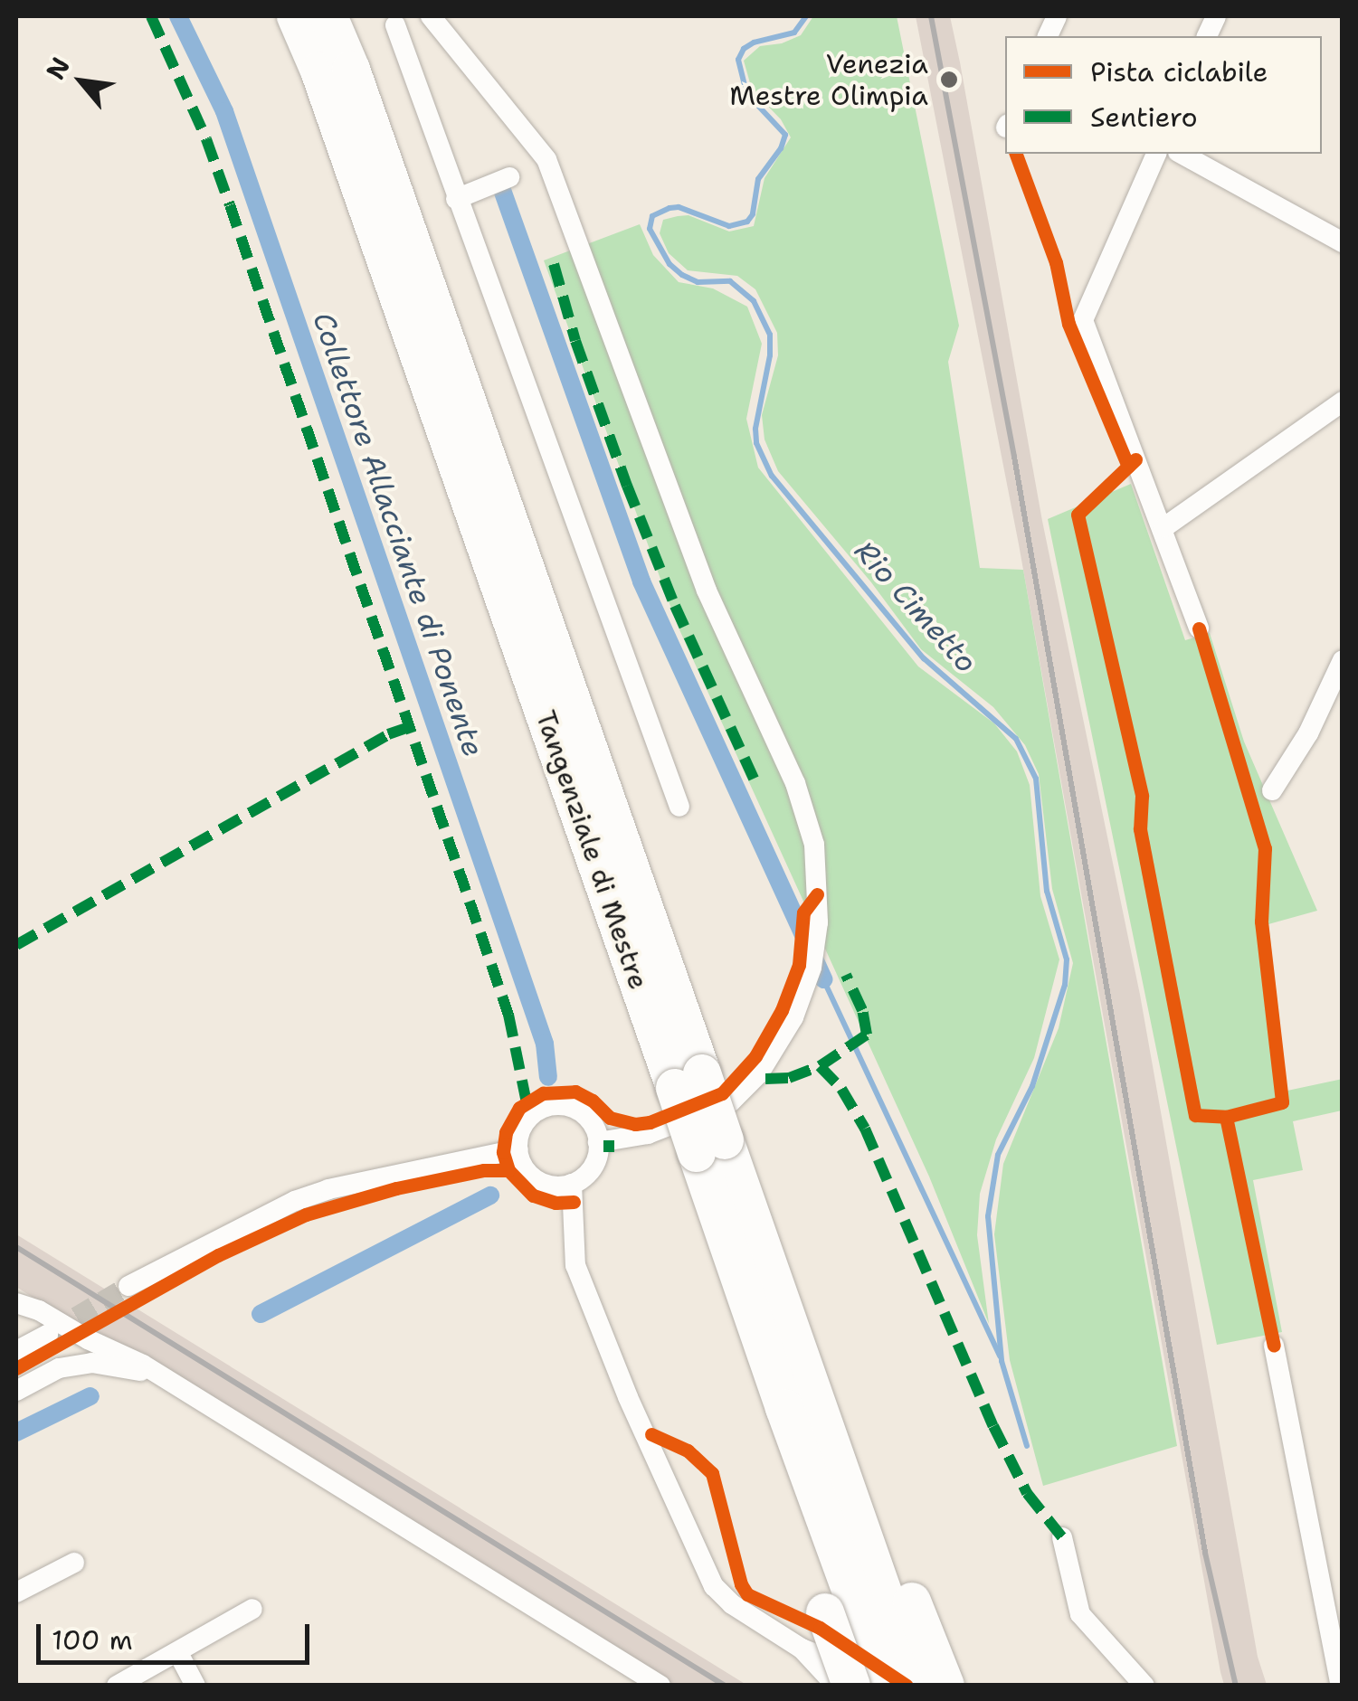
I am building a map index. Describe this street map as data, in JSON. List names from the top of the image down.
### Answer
{
  "streets": {
    "highway": ["Tangenziale di Mestre"]
  },
  "water": ["Collettore Allacciante di Ponente", "Rio Cimetto"],
  "places": ["Venezia Mestre Olimpia"],
  "legend": ["Pista ciclabile", "Sentiero"],
  "scale_bar": "100 m",
  "north": "top left"
}
